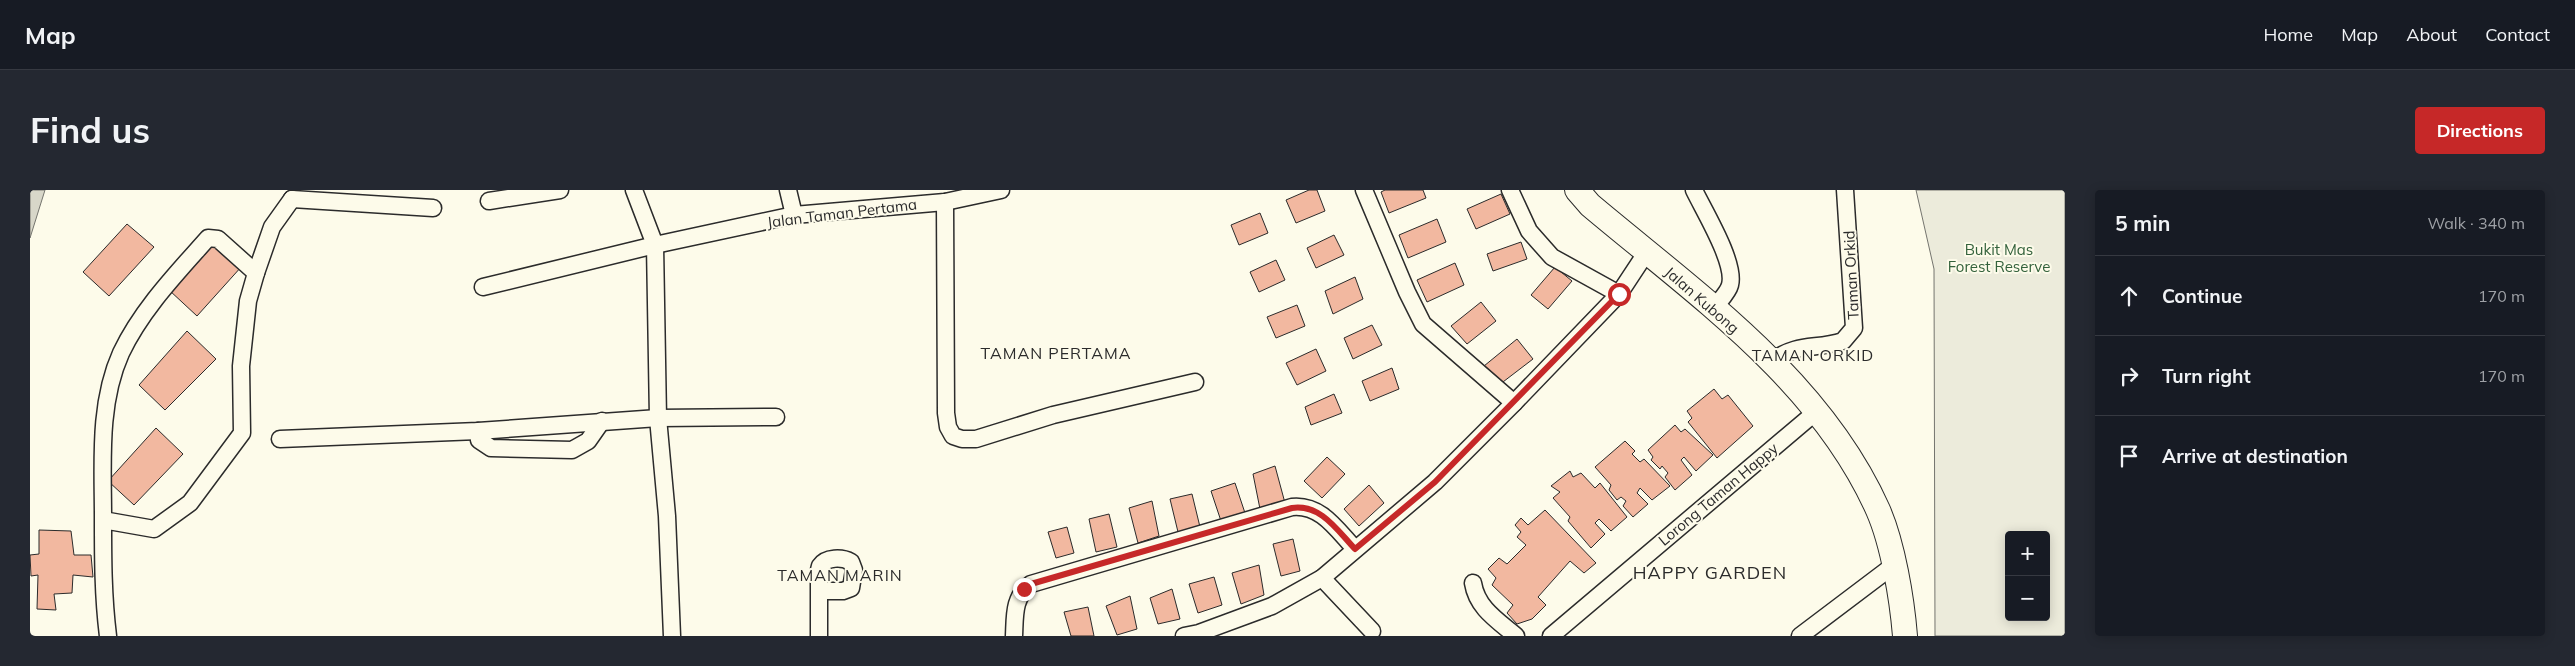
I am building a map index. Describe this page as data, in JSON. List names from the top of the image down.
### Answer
{
  "streets": {
    "highway": ["Jalan Kubong"],
    "street": ["Jalan Taman Pertama", "Taman Orkid", "Lorong Taman Happy"]
  },
  "crossings": [
    ["Taman Orkid", "Jalan Kubong"],
    ["Jalan Kubong", "Lorong Taman Happy"]
  ],
  "districts": [
    "TAMAN PERTAMA",
    "TAMAN ORKID",
    "HAPPY GARDEN",
    "TAMAN MARIN"
  ],
  "parks": ["Bukit Mas Forest Reserve"],
  "page": {
    "header": "Map",
    "nav": [
      "Home",
      "Map",
      "About",
      "Contact"
    ],
    "buttons": "Directions",
    "title": "Find us",
    "heading": ["5 min", "Walk · 340 m"],
    "list": [
      ["Continue", "170 m"],
      ["Turn right", "170 m"],
      "Arrive at destination"
    ],
    "map_buttons": ["+", "−"]
  }
}
